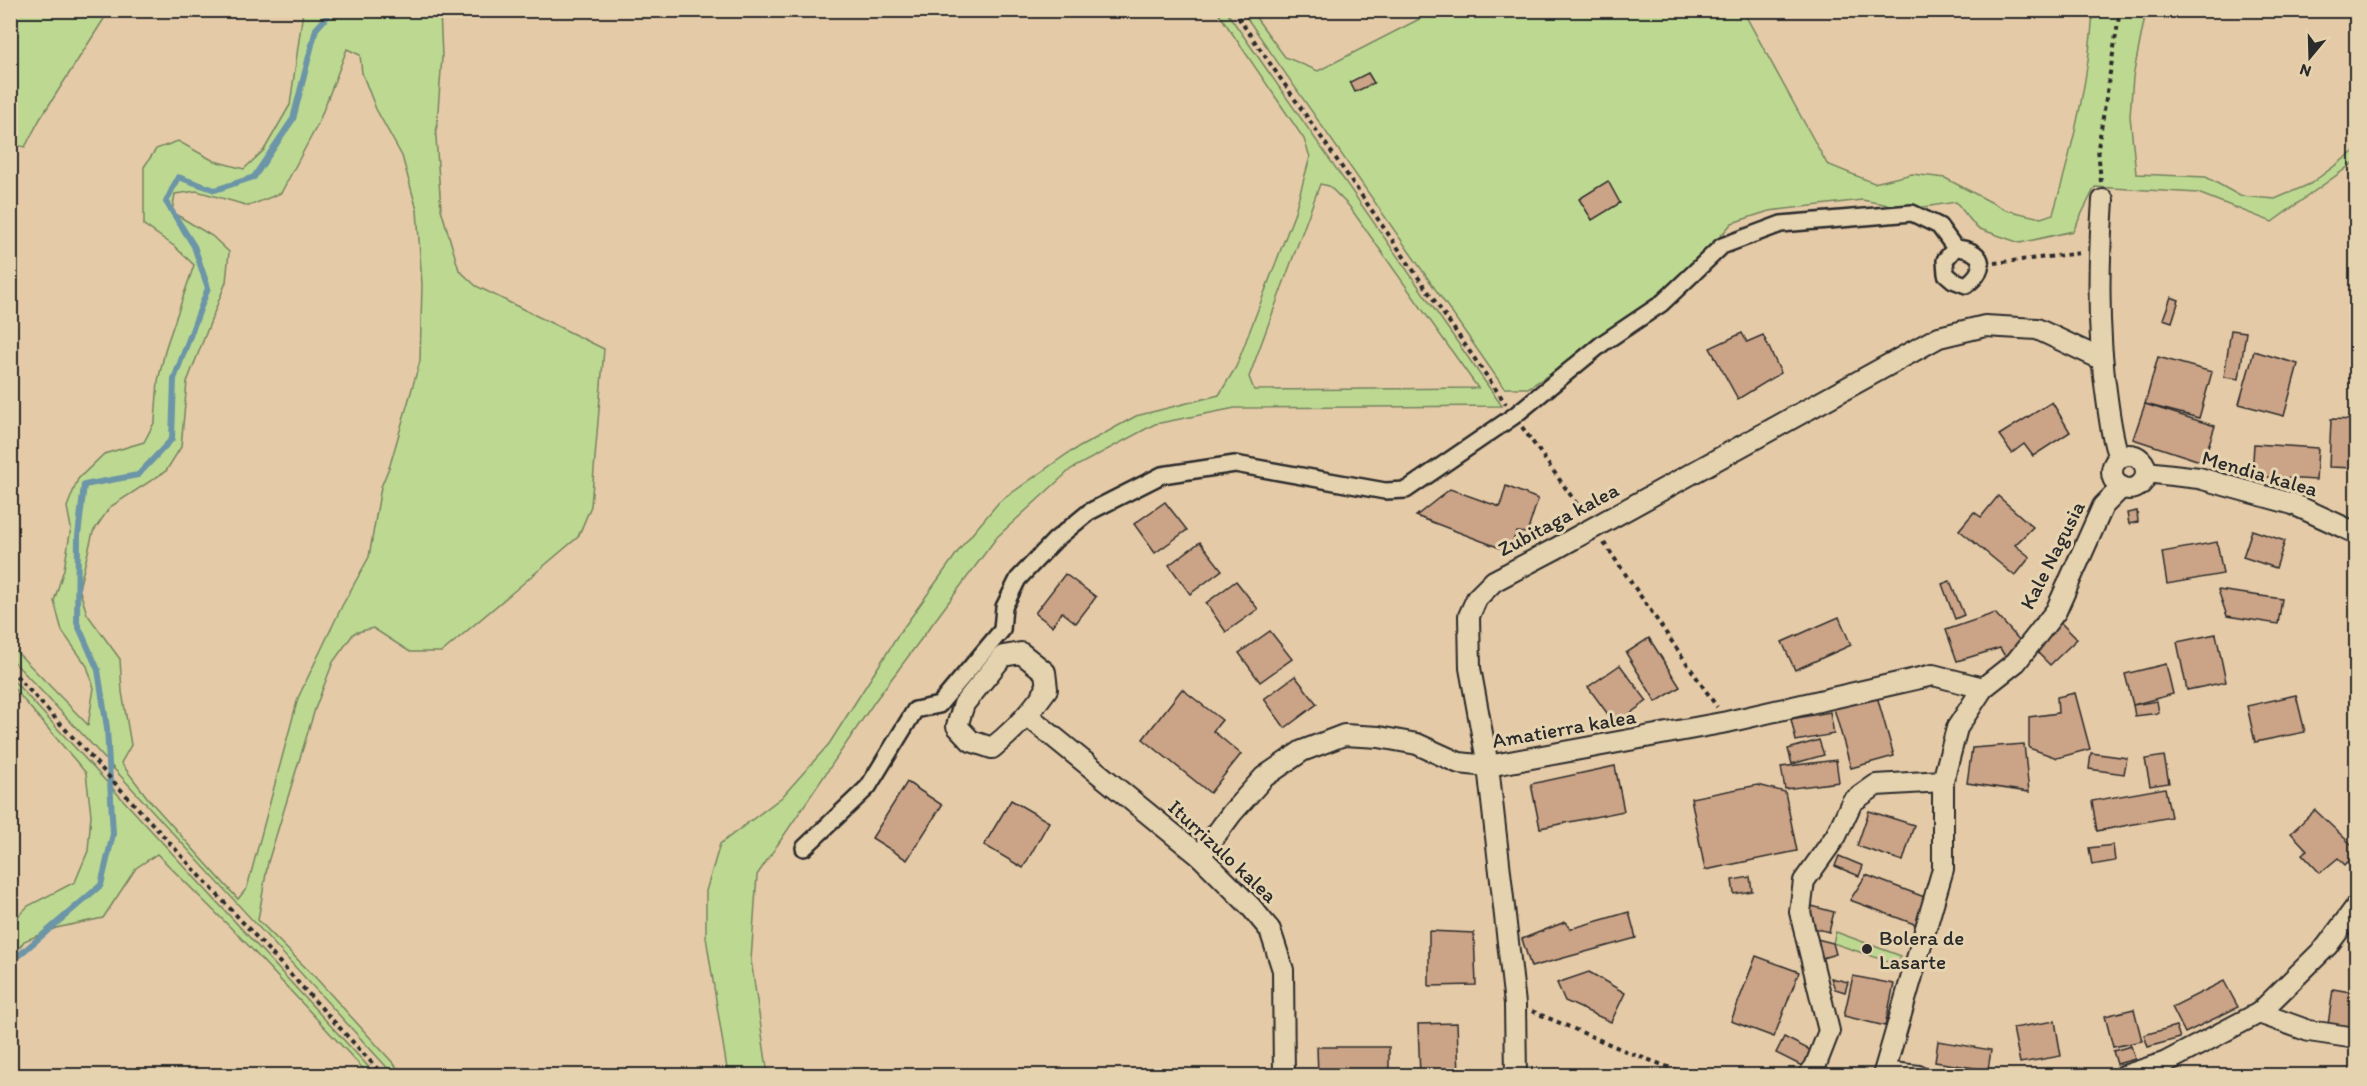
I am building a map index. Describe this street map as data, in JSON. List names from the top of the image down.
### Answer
{
  "streets": {
    "street": [
      "Mendia kalea",
      "Zubitaga kalea",
      "Kale Nagusia",
      "Amatierra kalea",
      "Iturrizulo kalea"
    ]
  },
  "crossings": [
    ["Mendia kalea", "Kale Nagusia"],
    ["Zubitaga kalea", "Amatierra kalea"],
    ["Kale Nagusia", "Amatierra kalea"],
    ["Amatierra kalea", "Iturrizulo kalea"]
  ],
  "places": ["Bolera de Lasarte"],
  "north": "bottom"
}
